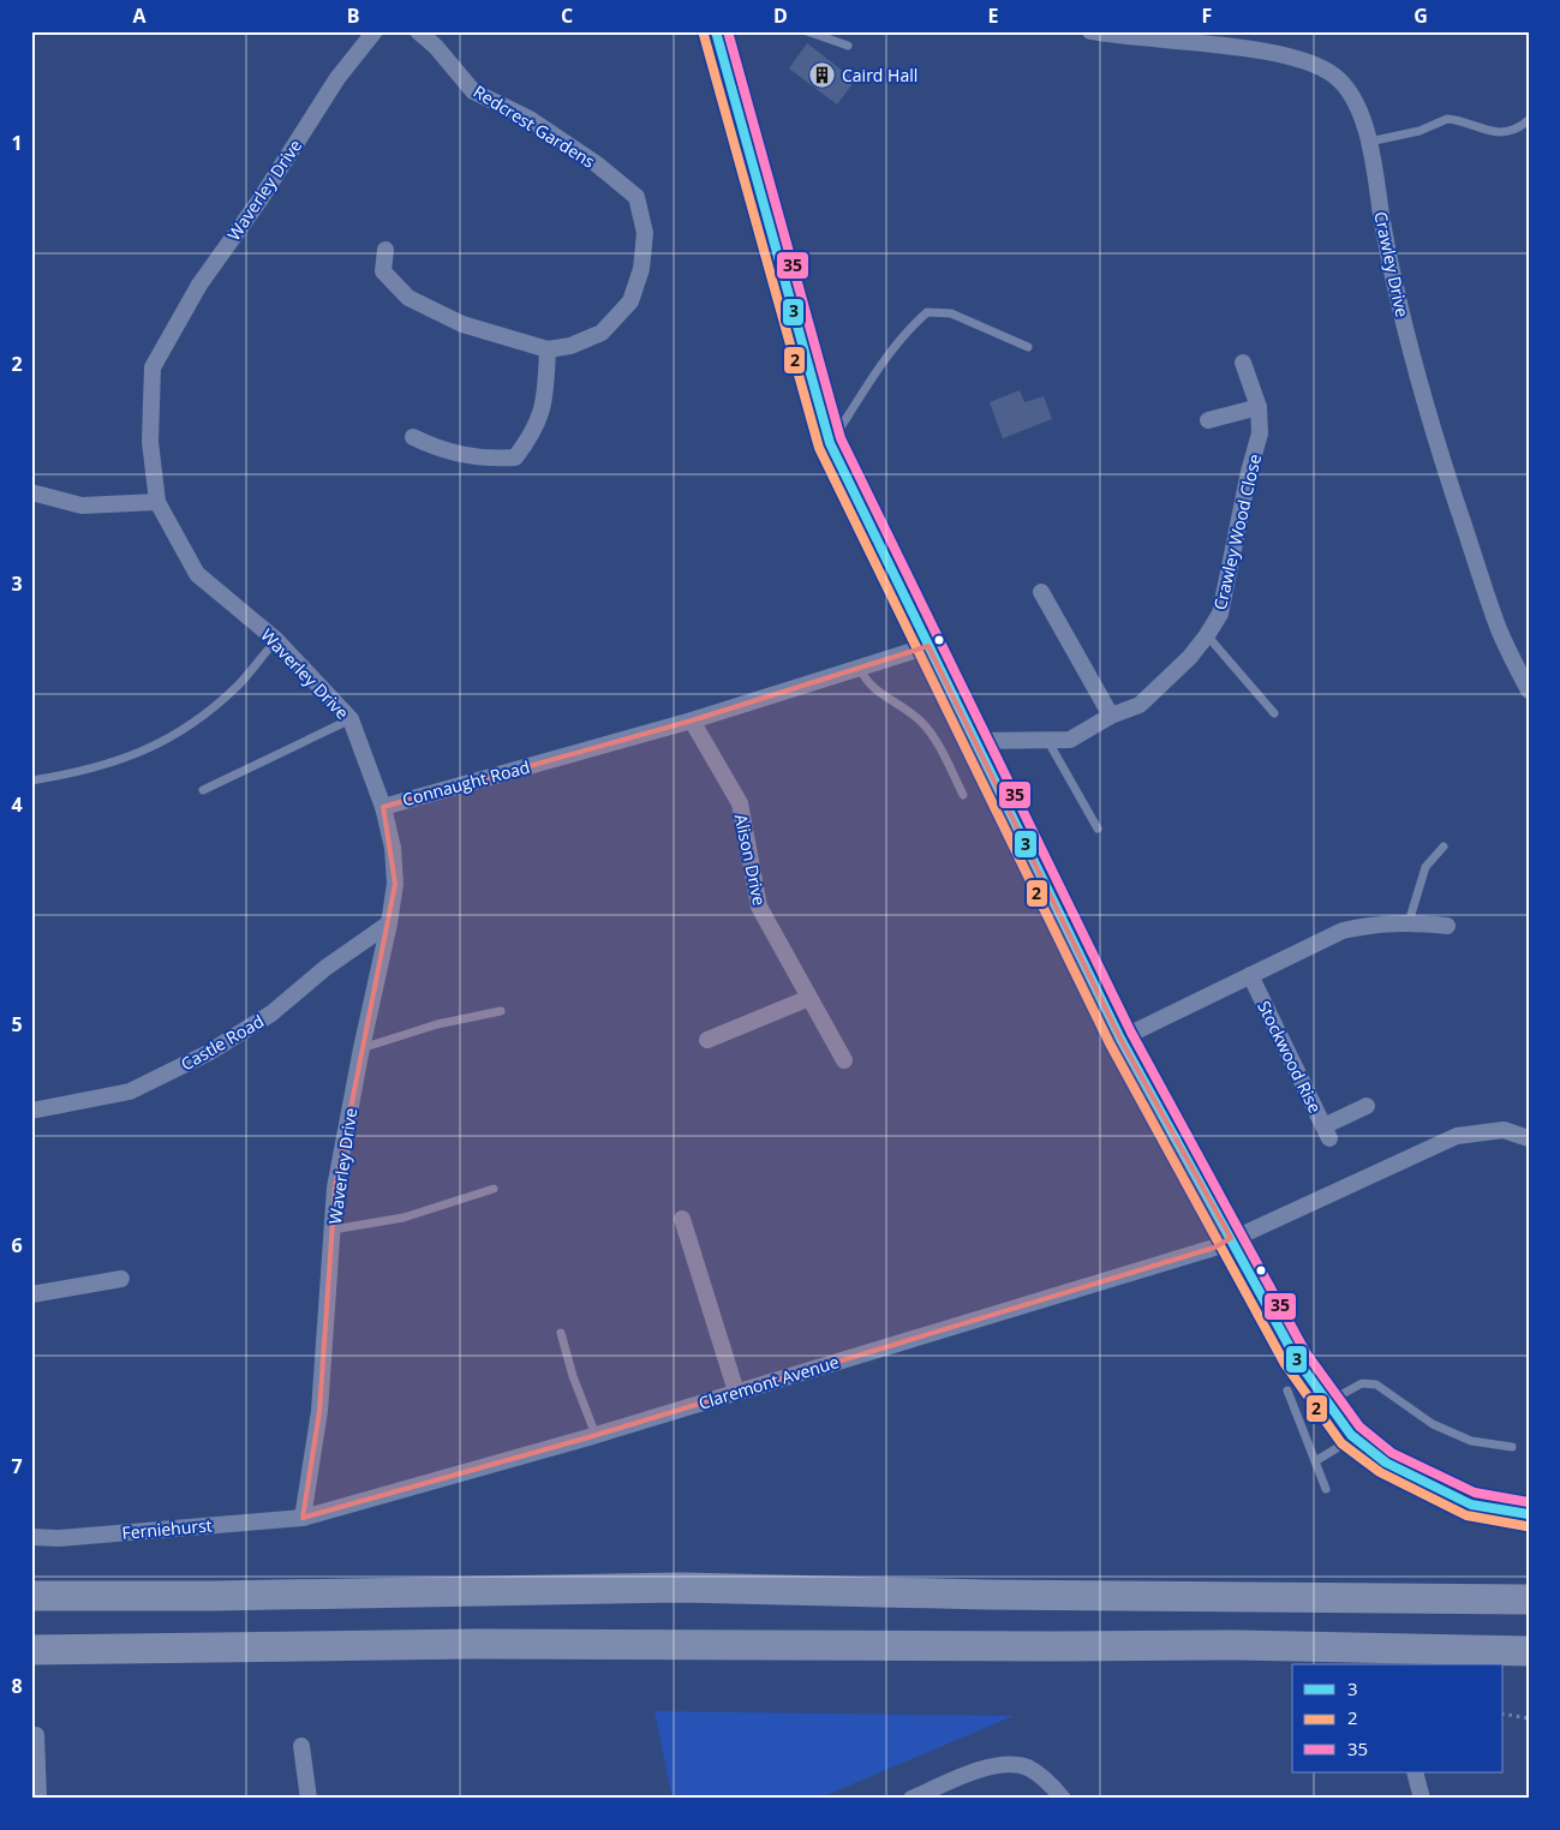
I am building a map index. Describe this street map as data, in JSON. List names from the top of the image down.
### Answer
{
  "streets": {
    "street": [
      "Redcrest Gardens",
      "Waverley Drive",
      "Crawley Drive",
      "Crawley Wood Close",
      "Connaught Road",
      "Alison Drive",
      "Castle Road",
      "Stockwood Rise",
      "Claremont Avenue",
      "Ferniehurst"
    ]
  },
  "crossings": [
    ["Waverley Drive", "Connaught Road"],
    ["Waverley Drive", "Castle Road"],
    ["Waverley Drive", "Claremont Avenue"],
    ["Waverley Drive", "Ferniehurst"],
    ["Connaught Road", "Alison Drive"],
    ["Claremont Avenue", "Ferniehurst"]
  ],
  "places": {
    "building": ["Caird Hall"]
  },
  "lines": ["transit line 3", "transit line 35", "transit line 2"],
  "legend": ["3", "2", "35"],
  "grid": {
    "columns": [
      "A",
      "B",
      "C",
      "D",
      "E",
      "F",
      "G"
    ],
    "rows": [
      "1",
      "2",
      "3",
      "4",
      "5",
      "6",
      "7",
      "8"
    ]
  }
}
